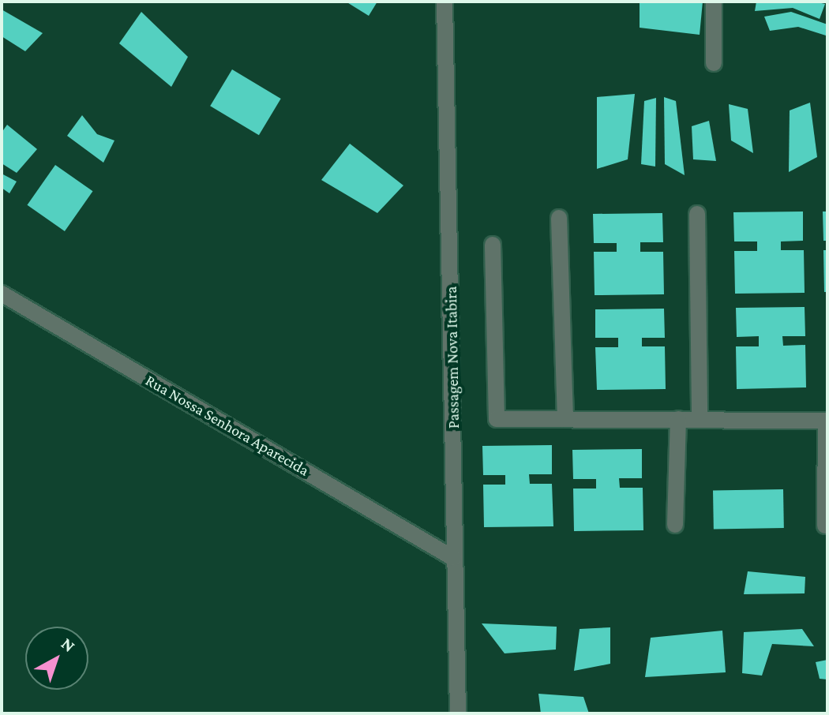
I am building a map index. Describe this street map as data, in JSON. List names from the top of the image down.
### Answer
{
  "streets": {
    "street": ["Passagem Nova Itabira", "Rua Nossa Senhora Aparecida"]
  },
  "crossings": [
    ["Passagem Nova Itabira", "Rua Nossa Senhora Aparecida"]
  ],
  "north": "top right"
}
